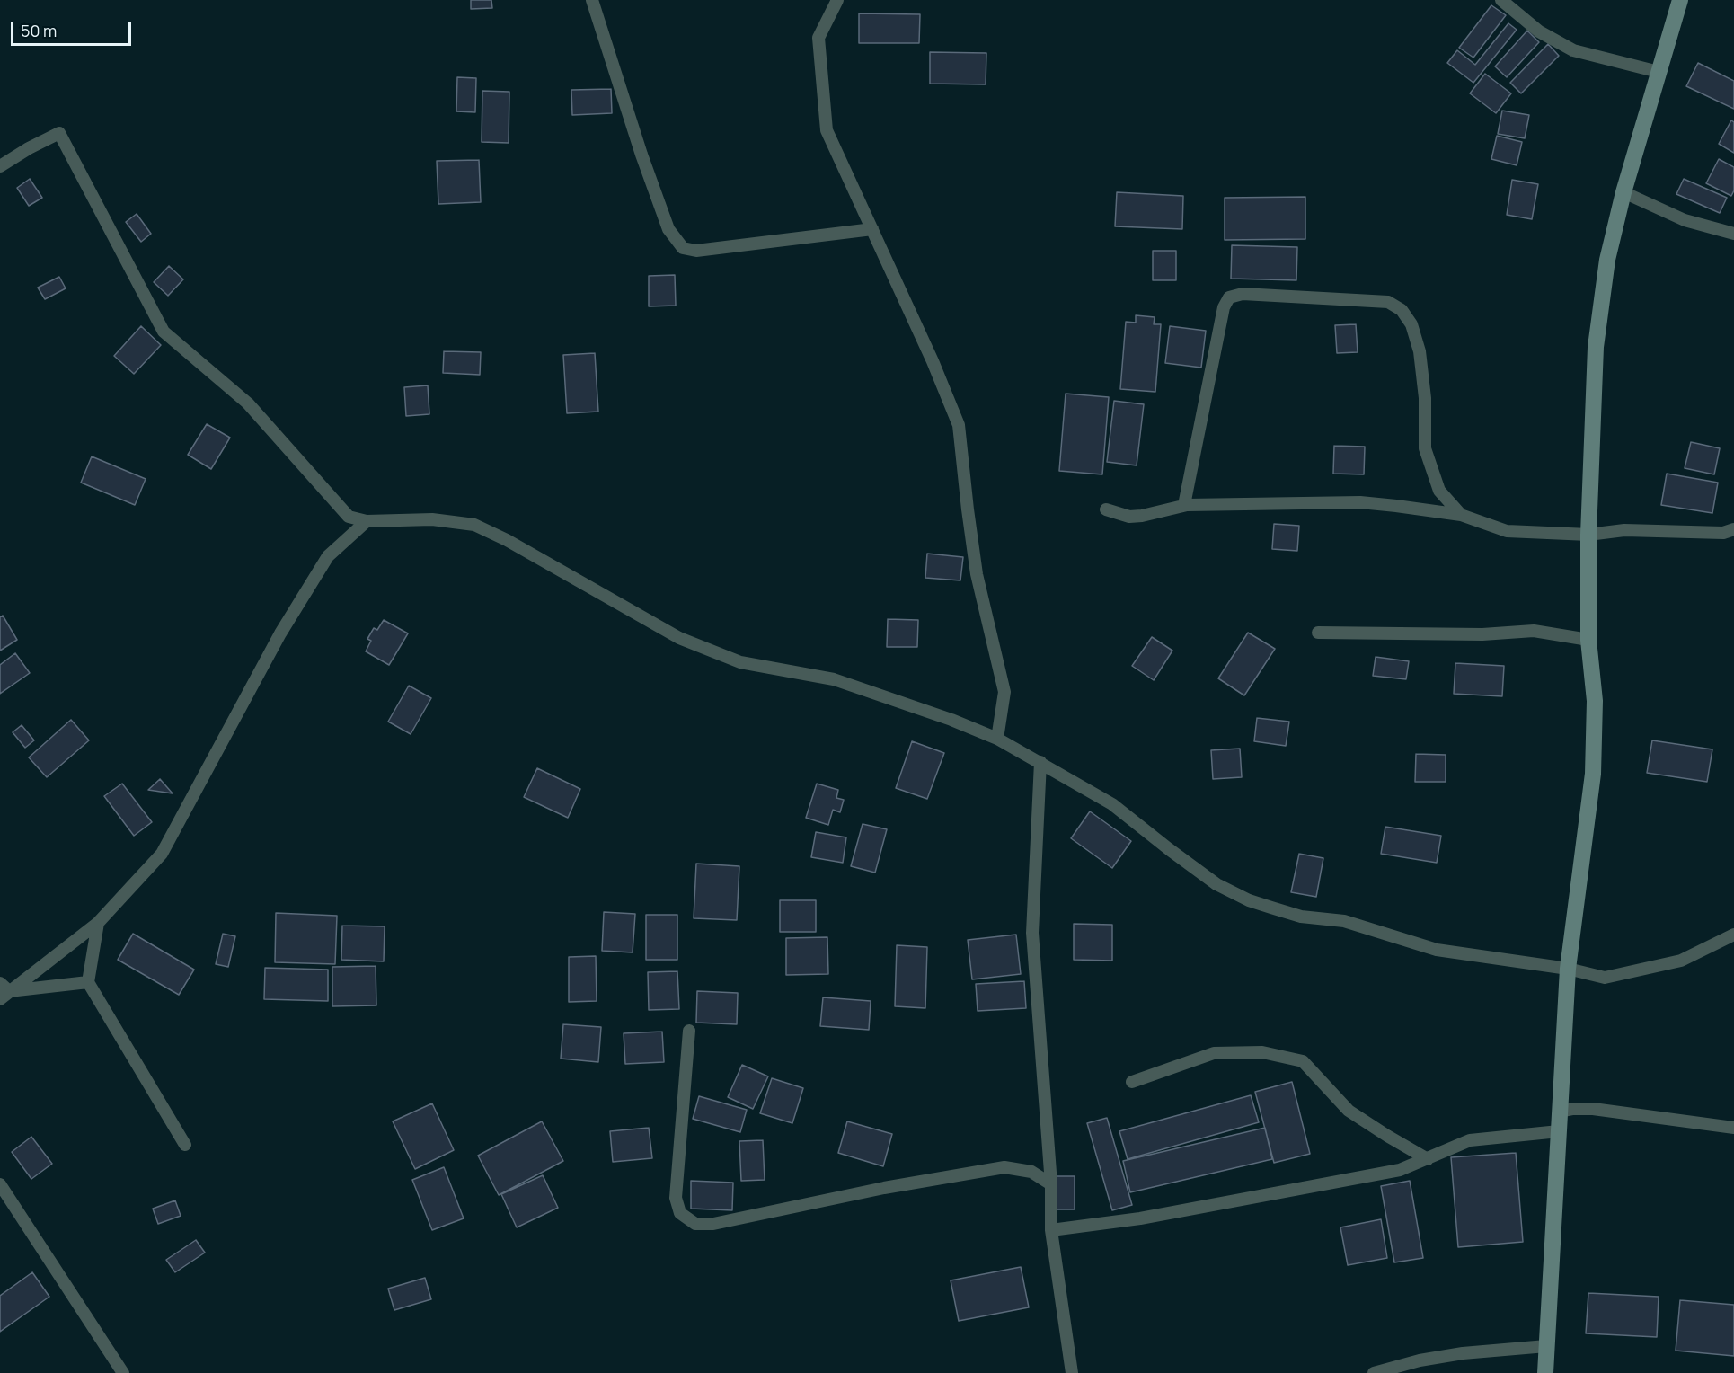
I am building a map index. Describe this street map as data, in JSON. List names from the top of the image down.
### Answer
{
  "scale_bar": "50 m"
}
